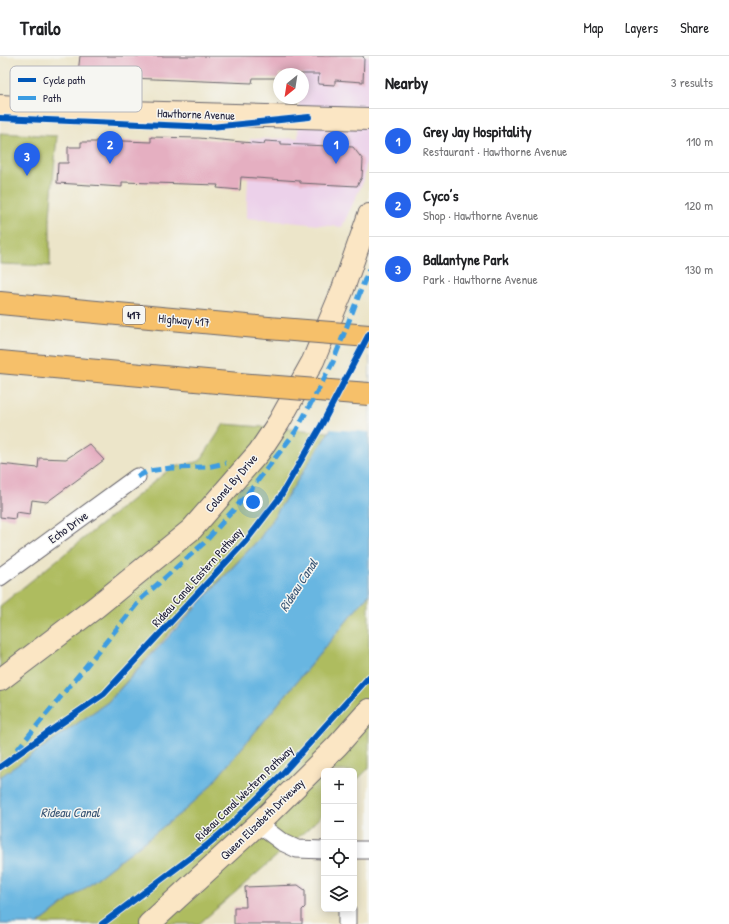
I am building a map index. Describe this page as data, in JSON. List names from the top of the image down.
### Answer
{
  "streets": {
    "highway": ["417", "Highway 417"],
    "main road": ["Hawthorne Avenue", "Colonel By Drive", "Queen Elizabeth Driveway"],
    "street": ["Echo Drive"],
    "cycle path": ["Rideau Canal Eastern Pathway", "Rideau Canal Western Pathway"]
  },
  "water": ["Rideau Canal"],
  "legend": ["Cycle path", "Path"],
  "north": "bottom left",
  "page": {
    "header": "Trailo",
    "nav": ["Map", "Layers", "Share"],
    "heading": ["Nearby", "3 results"],
    "list": [
      {
        "mark": "1",
        "name": "Grey Jay Hospitality",
        "note": "Restaurant · Hawthorne Avenue",
        "value": "110 m"
      },
      {
        "mark": "2",
        "name": "Cyco’s",
        "note": "Shop · Hawthorne Avenue",
        "value": "120 m"
      },
      {
        "mark": "3",
        "name": "Ballantyne Park",
        "note": "Park · Hawthorne Avenue",
        "value": "130 m"
      }
    ],
    "pins": ["1", "2", "3"],
    "map_buttons": ["+", "−"]
  }
}
